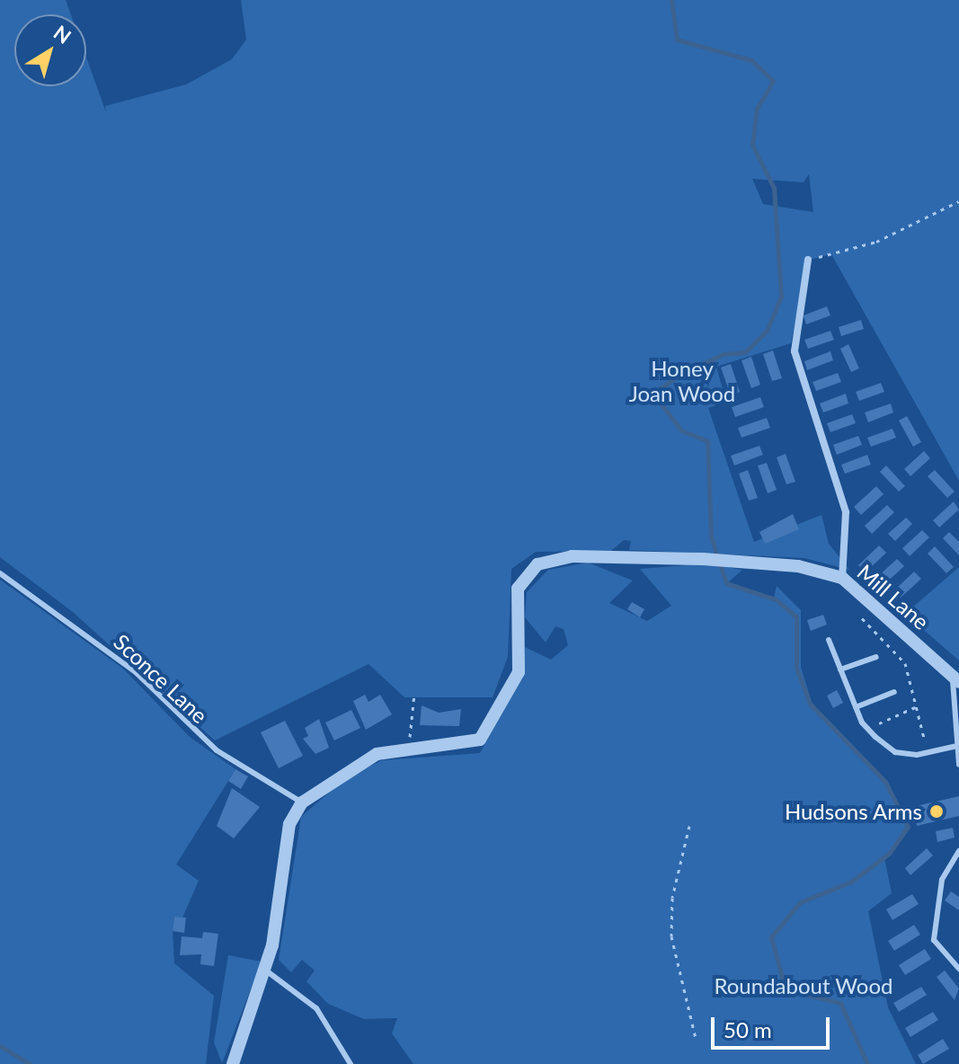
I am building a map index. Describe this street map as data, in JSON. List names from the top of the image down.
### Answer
{
  "streets": {
    "street": ["Mill Lane"],
    "lane": ["Sconce Lane"]
  },
  "crossings": [
    ["Mill Lane", "Sconce Lane"]
  ],
  "parks": ["Honey Joan Wood", "Roundabout Wood"],
  "places": ["Hudsons Arms"],
  "scale_bar": "50 m",
  "north": "top right"
}
